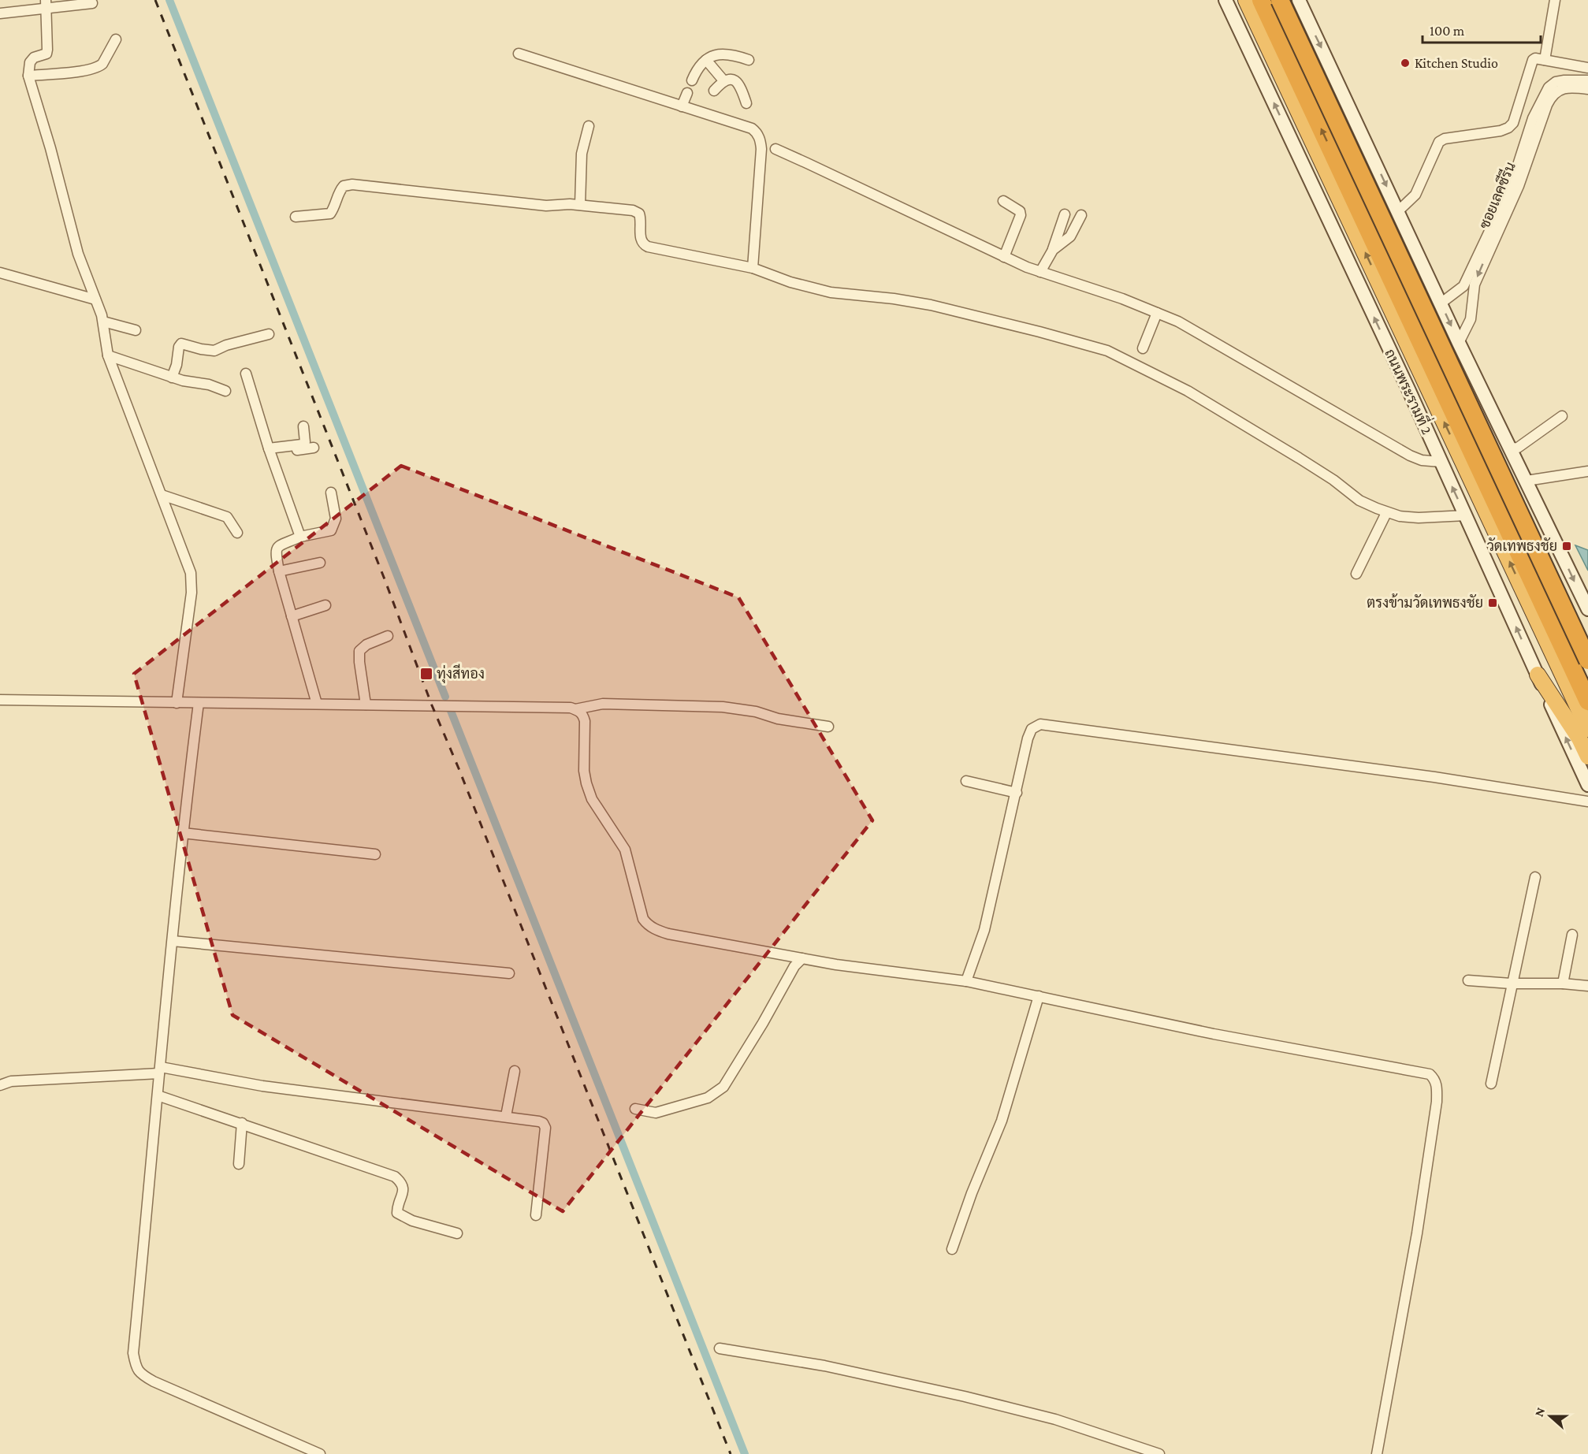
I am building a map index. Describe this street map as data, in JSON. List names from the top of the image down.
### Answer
{
  "streets": {
    "highway": ["ถนนพระรามที่ 2"],
    "street": ["ซอยเลคซีรีน"]
  },
  "places": {
    "other": ["Kitchen Studio"],
    "transit": ["วัดเทพธงชัย", "ตรงข้ามวัดเทพธงชัย", "ทุ่งสีทอง"]
  },
  "scale_bar": "100 m",
  "north": "left"
}
